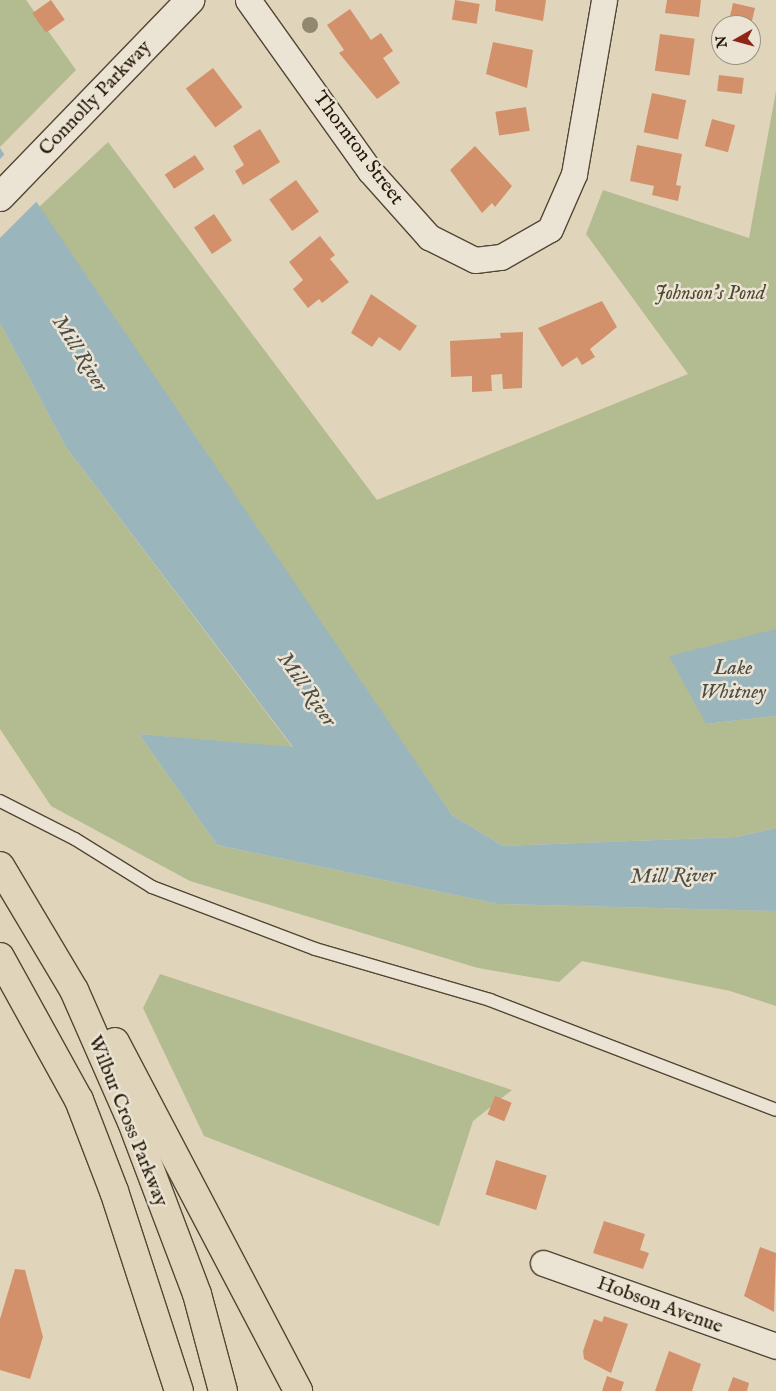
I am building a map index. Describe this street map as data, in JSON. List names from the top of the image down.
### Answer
{
  "streets": {
    "highway": ["Wilbur Cross Parkway"],
    "main road": ["Connolly Parkway"],
    "street": ["Thornton Street", "Hobson Avenue"]
  },
  "water": ["Mill River", "Lake Whitney"],
  "parks": ["Johnson's Pond"],
  "north": "left"
}
